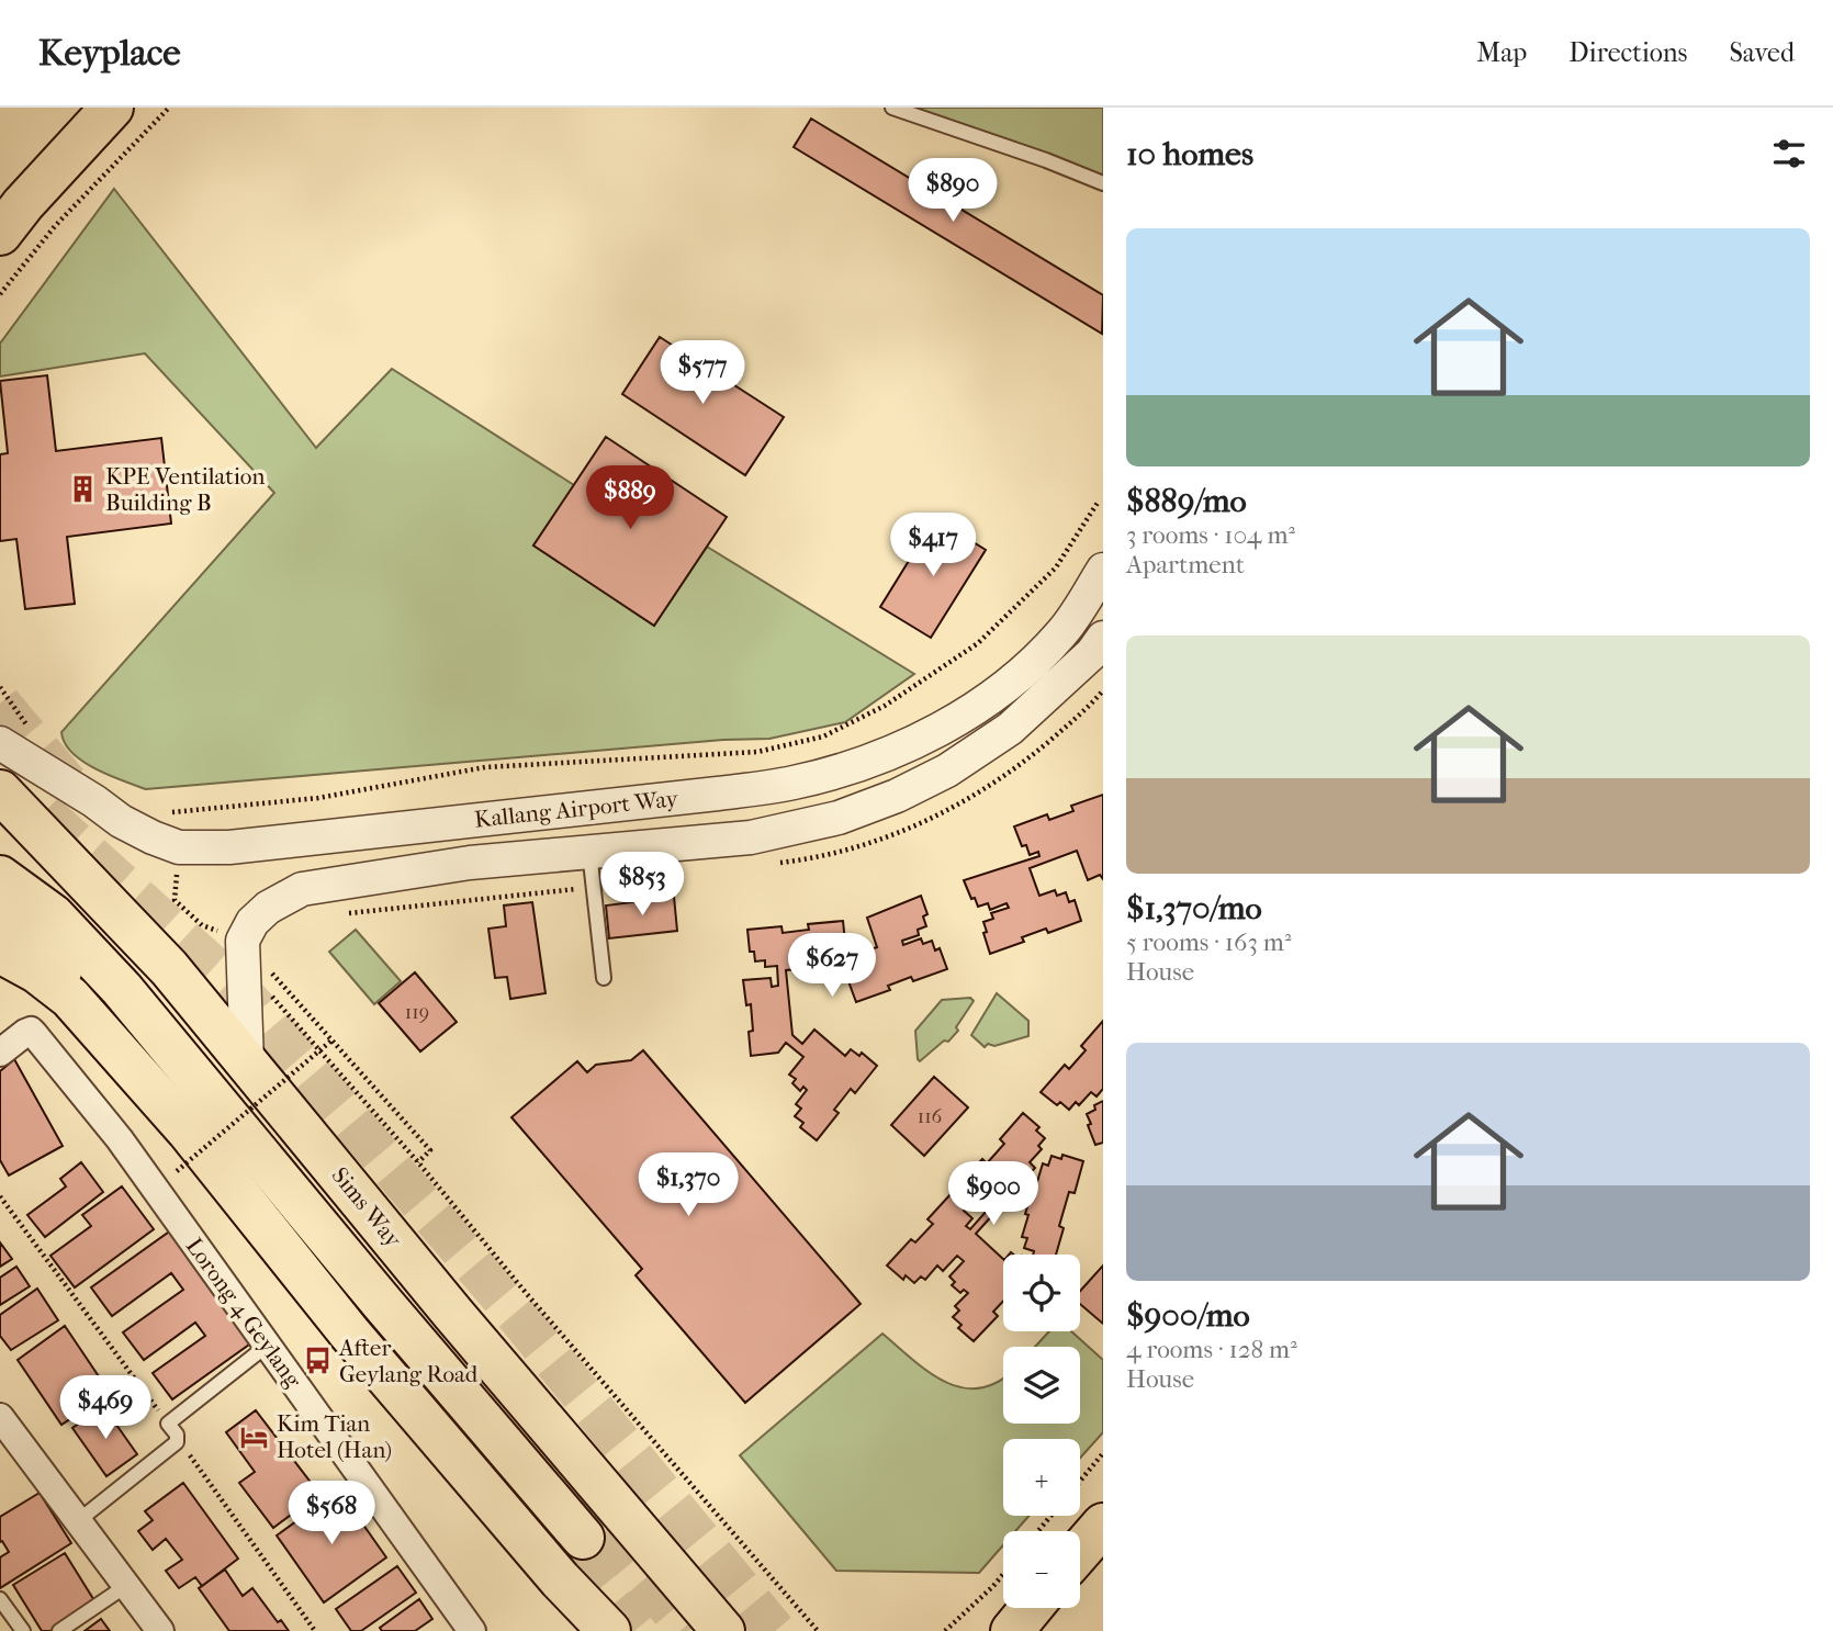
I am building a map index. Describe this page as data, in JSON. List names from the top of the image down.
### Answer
{
  "streets": {
    "main road": ["Sims Way"],
    "street": ["Kallang Airport Way", "Lorong 4 Geylang"]
  },
  "places": {
    "building": ["KPE Ventilation Building B"],
    "bus stop": ["After Geylang Road"],
    "hotel": ["Kim Tian Hotel (Han)"]
  },
  "house_numbers": ["119", "116"],
  "page": {
    "header": "Keyplace",
    "nav": ["Map", "Directions", "Saved"],
    "heading": "10 homes",
    "price": [
      "$890",
      "$577",
      "$889",
      "$417",
      "$853",
      "$627",
      "$1,370",
      "$900",
      "$469",
      "$568"
    ],
    "list": [
      {
        "name": "$889/mo",
        "note": "3 rooms · 104 m² · Apartment"
      },
      {
        "name": "$1,370/mo",
        "note": "5 rooms · 163 m² · House"
      },
      {
        "name": "$900/mo",
        "note": "4 rooms · 128 m² · House"
      }
    ],
    "map_buttons": ["+", "−"]
  }
}
